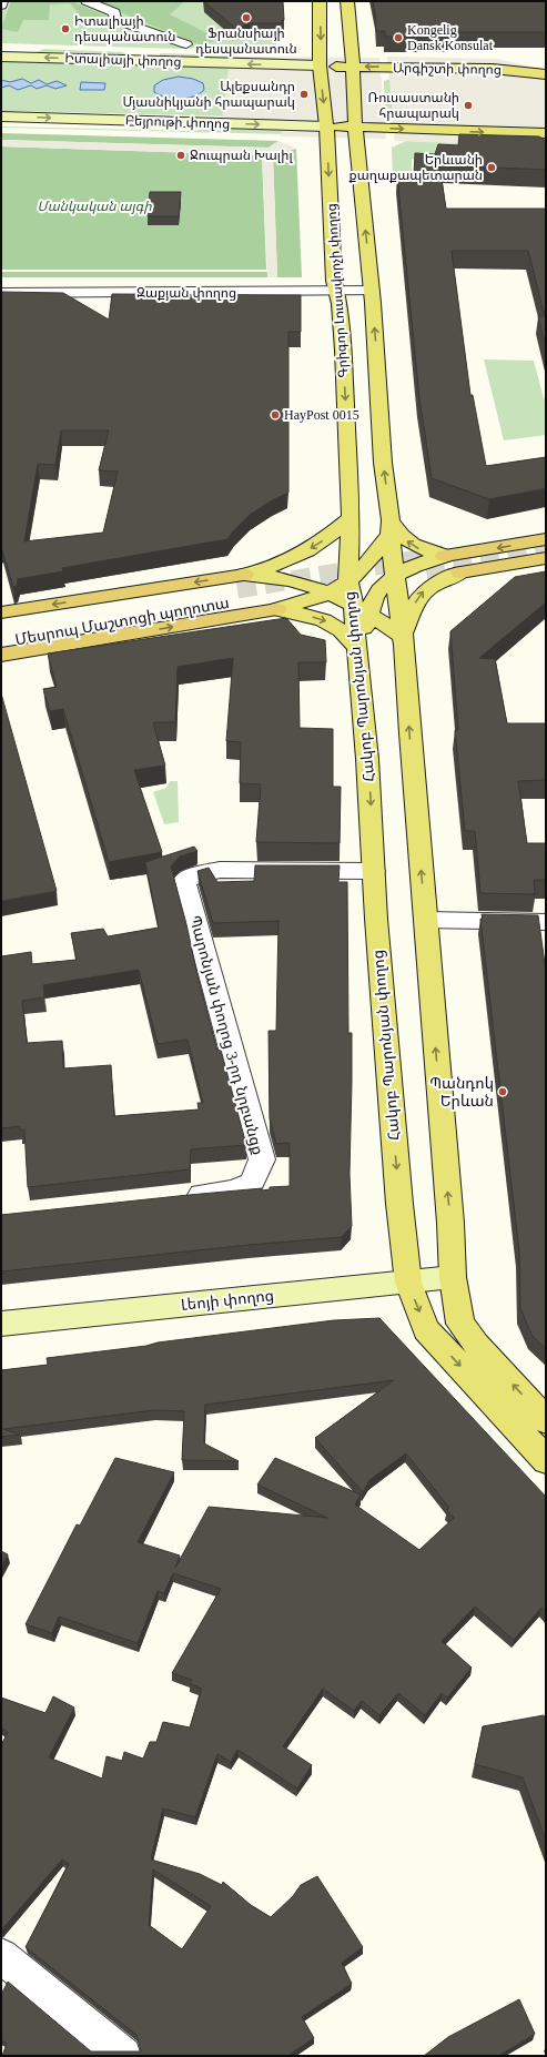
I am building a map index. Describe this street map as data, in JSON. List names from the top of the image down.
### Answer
{
  "streets": {
    "highway": ["Մեսրոպ Մաշտոցի պողոտա"],
    "main road": [
      "Իտալիայի փողոց",
      "Արգիշտի փողոց",
      "Բեյրութի փողոց",
      "Գրիգոր Լուսավորչի փողոց",
      "Հակոբ Պարոնյան փողոց",
      "Լեոյի փողոց"
    ],
    "street": ["Զաքյան փողոց", "Պարոնյան փողոց 3-րդ նրբանցք"]
  },
  "crossings": [
    ["Իտալիայի փողոց", "Արգիշտի փողոց"],
    ["Իտալիայի փողոց", "Գրիգոր Լուսավորչի փողոց"],
    ["Բեյրութի փողոց", "Գրիգոր Լուսավորչի փողոց"],
    ["Գրիգոր Լուսավորչի փողոց", "Զաքյան փողոց"],
    ["Գրիգոր Լուսավորչի փողոց", "Հակոբ Պարոնյան փողոց"],
    ["Հակոբ Պարոնյան փողոց", "Պարոնյան փողոց 3-րդ նրբանցք"],
    ["Հակոբ Պարոնյան փողոց", "Լեոյի փողոց"]
  ],
  "one_way": ["Իտալիայի փողոց", "Բեյրութի փողոց"],
  "parks": ["Մանկական այգի"],
  "places": [
    "Ֆրանսիայի դեսպանատուն",
    "Իտալիայի դեսպանատուն",
    "Kongelig Dansk Konsulat",
    "Ալեքսանդր Մյասնիկյանի հրապարակ",
    "Ռուսաստանի հրապարակ",
    "Ջուպրան Խալիլ",
    "Երևւանի քաղաքապետարան",
    "HayPost 0015",
    "Պանդոկ Երևան"
  ]
}
